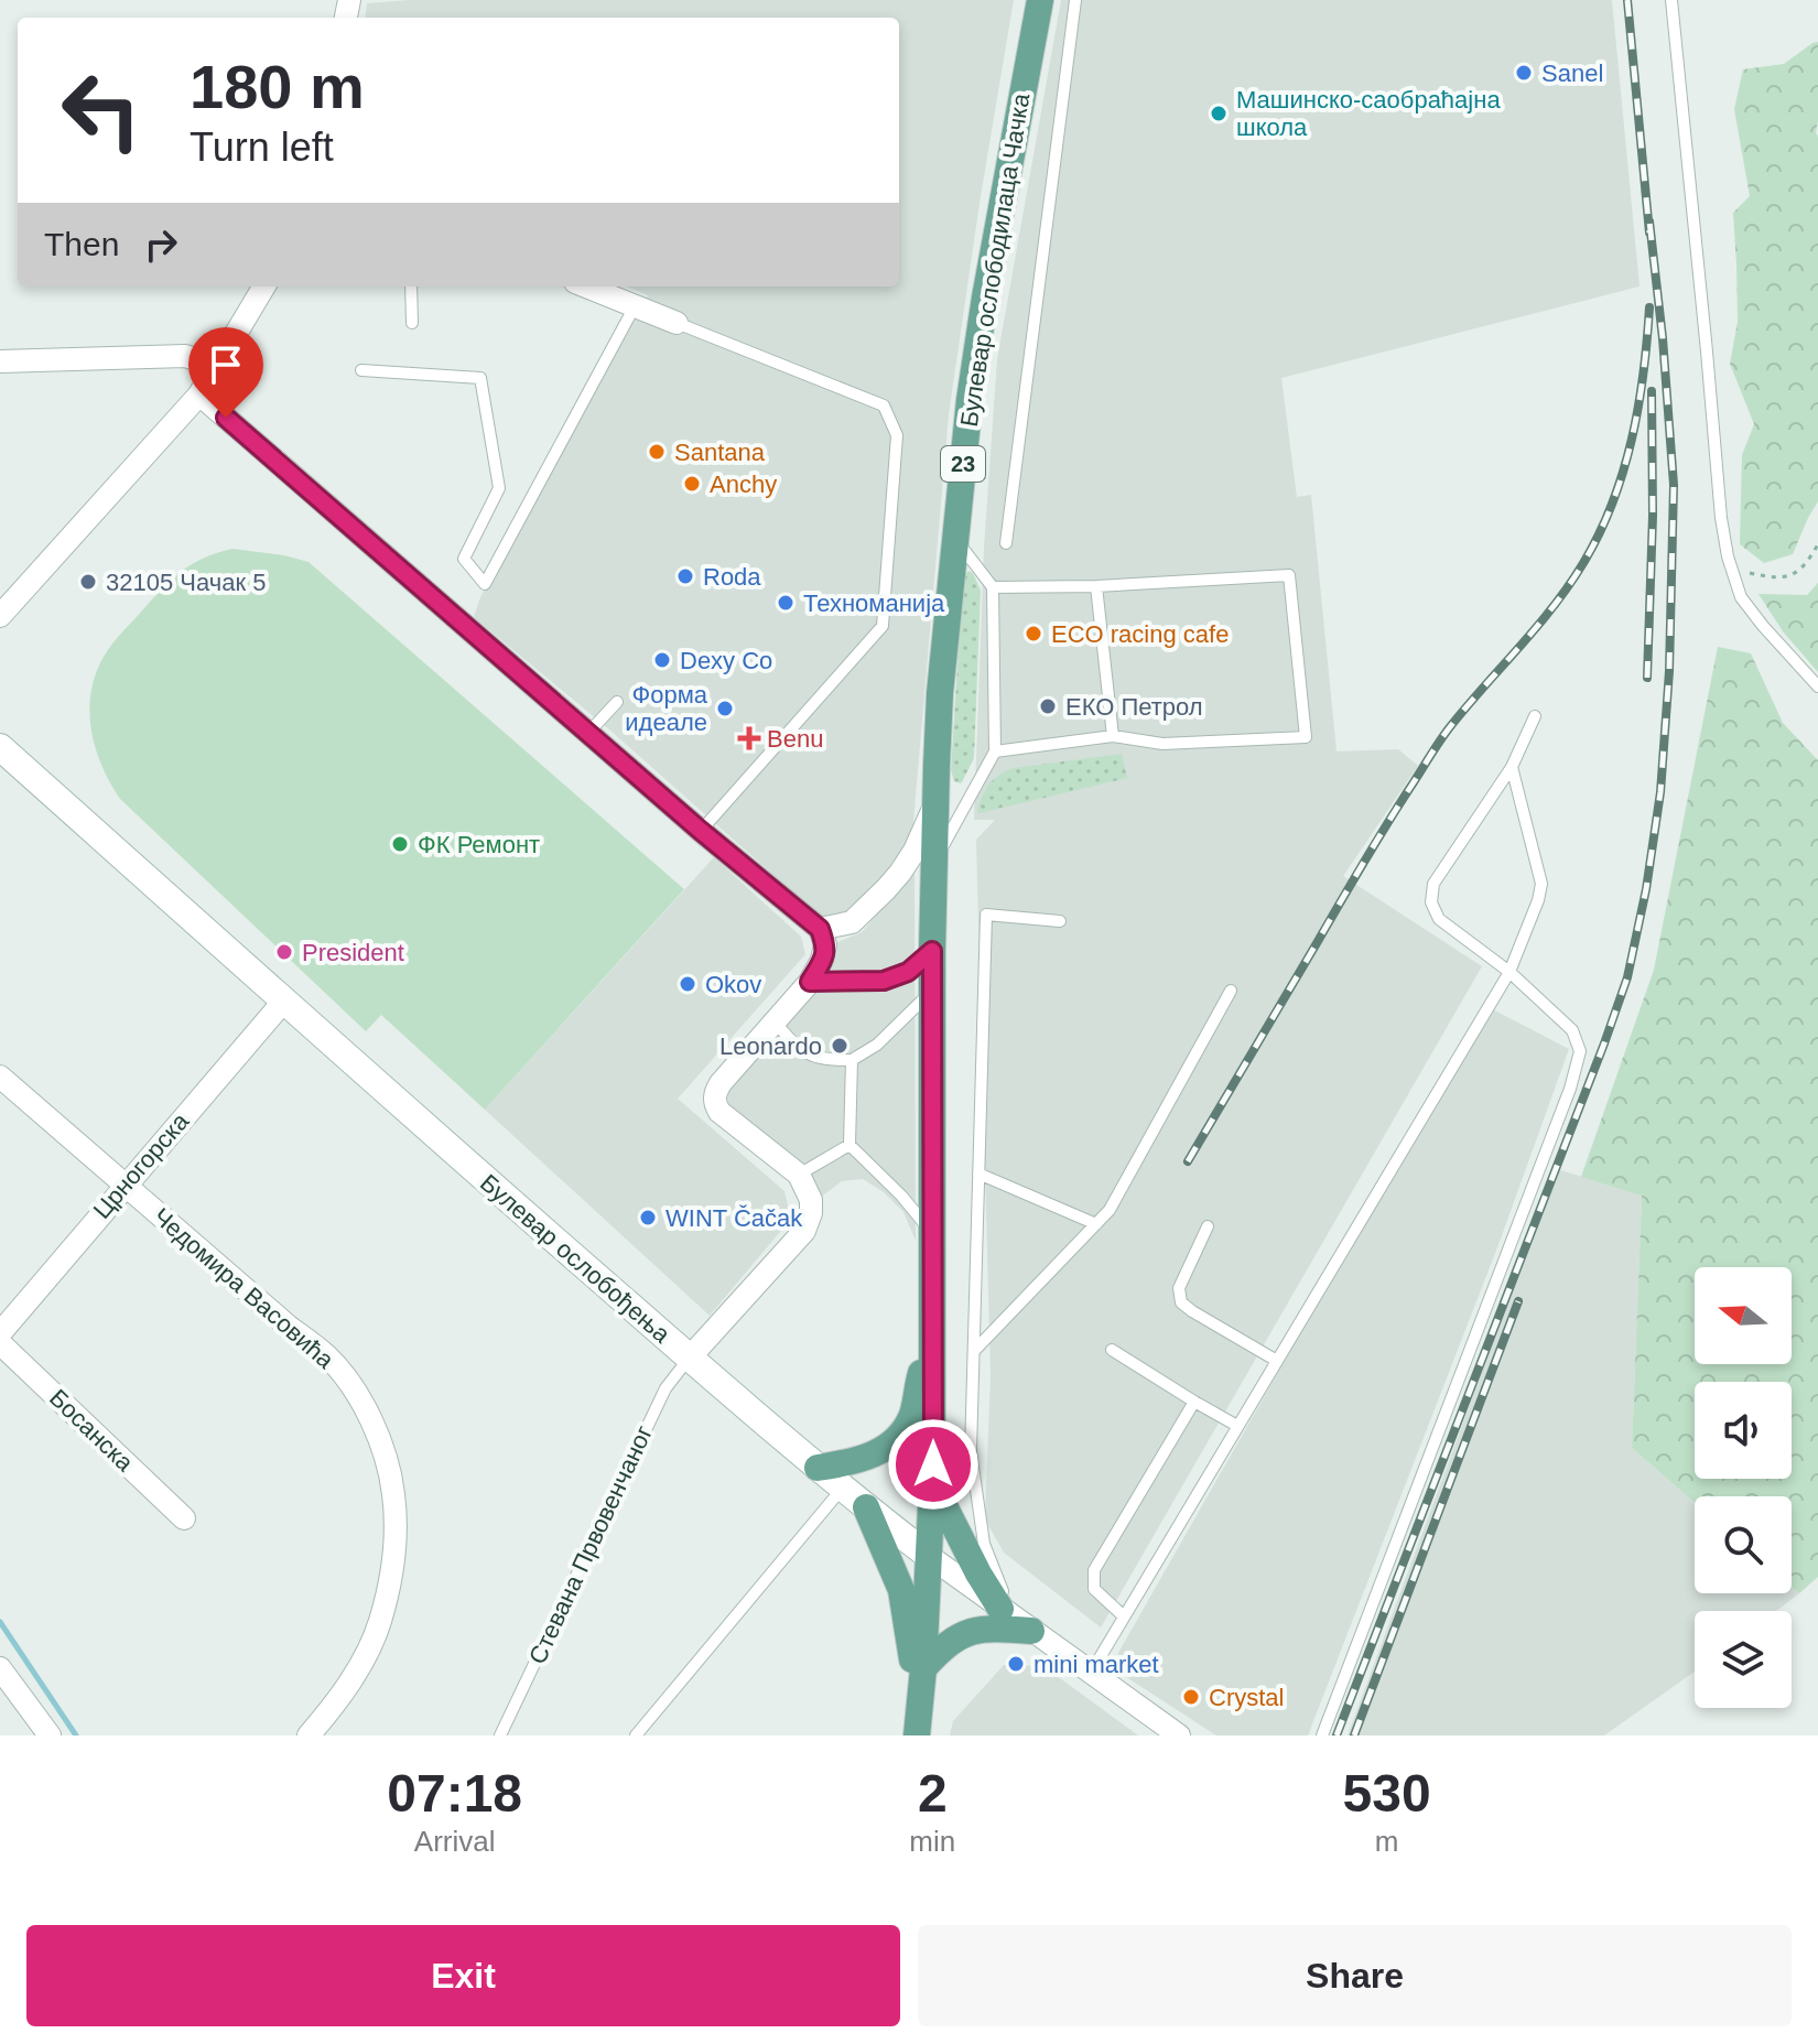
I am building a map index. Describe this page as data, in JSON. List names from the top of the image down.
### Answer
{
  "streets": {
    "main road": ["Булевар ослободилаца Чачка", "23", "Булевар ослобођења"],
    "street": ["Црногорска", "Чедомира Васовића", "Босанска"],
    "lane": ["Стевана Првовенчаног"]
  },
  "crossings": [
    ["Булевар ослободилаца Чачка", "Булевар ослобођења"],
    ["Црногорска", "Булевар ослобођења"],
    ["Црногорска", "Чедомира Васовића"],
    ["Булевар ослобођења", "Стевана Првовенчаног"]
  ],
  "places": {
    "other": [
      "Sanel",
      "Машинско-саобраћајна школа",
      "Santana",
      "Anchy",
      "Roda",
      "32105 Чачак 5",
      "Техноманија",
      "ECO racing cafe",
      "Dexy Co",
      "ЕКО Петрол",
      "Форма идеале",
      "ФК Ремонт",
      "President",
      "Okov",
      "Leonardo",
      "WINT Čačak",
      "mini market",
      "Crystal"
    ],
    "health": ["Benu"]
  },
  "north": "left",
  "page": {
    "turn": ["180 m", "Turn left"],
    "then": "Then",
    "eta": [
      "07:18",
      "Arrival",
      "2",
      "min",
      "530",
      "m"
    ],
    "buttons": ["Exit", "Share"]
  }
}
